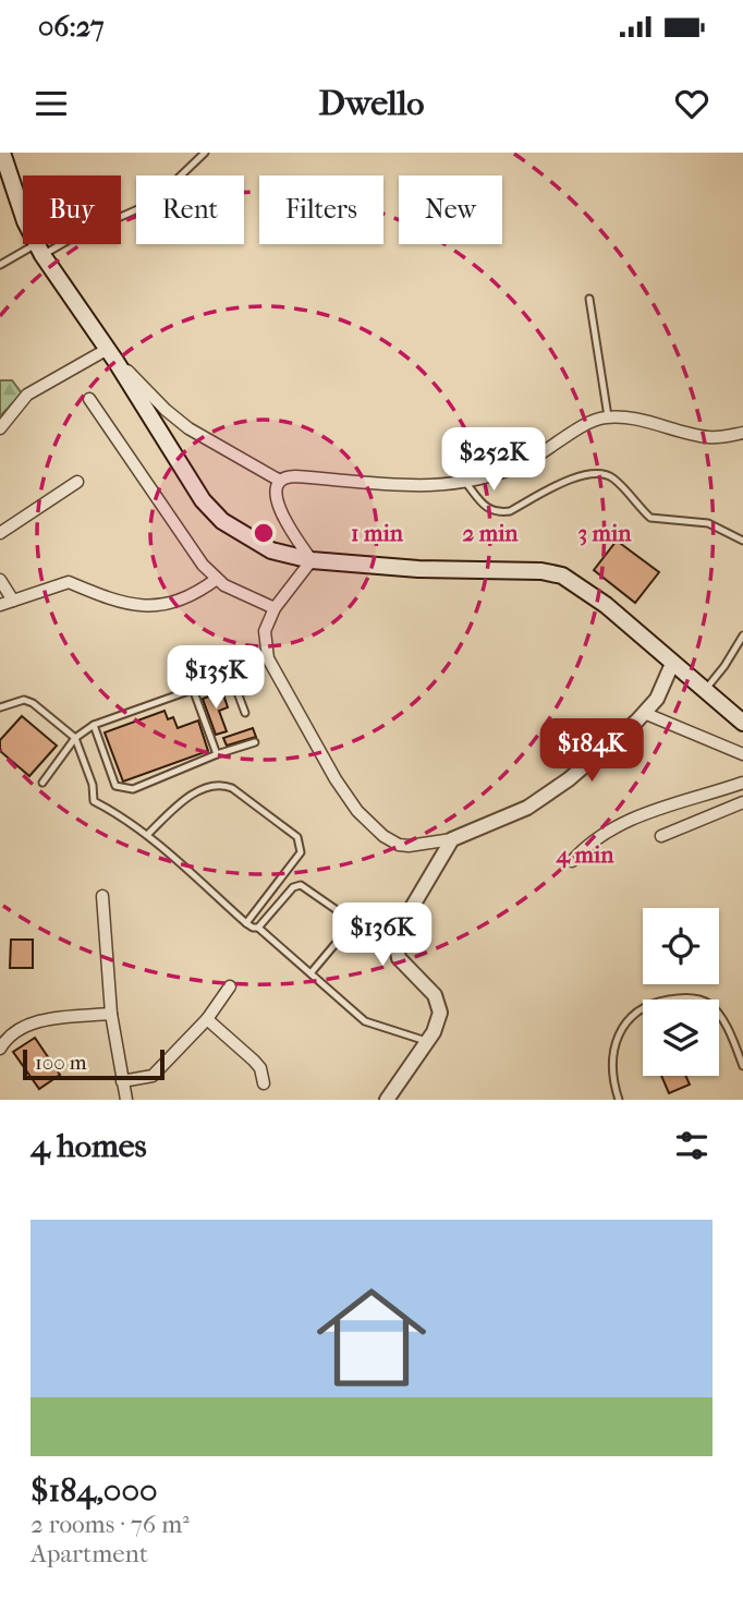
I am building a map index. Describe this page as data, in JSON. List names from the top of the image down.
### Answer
{
  "scale_bar": "100 m",
  "page": {
    "status": "06:27",
    "header": "Dwello",
    "chip": [
      "Buy",
      "Rent",
      "Filters",
      "New"
    ],
    "price": [
      "$252K",
      "$135K",
      "$184K",
      "$136K"
    ],
    "scale": "100 m",
    "heading": "4 homes",
    "list": [
      {
        "name": "$184,000",
        "note": "2 rooms · 76 m² · Apartment"
      }
    ]
  },
  "rings": [
    "1 min",
    "2 min",
    "3 min",
    "4 min"
  ]
}
